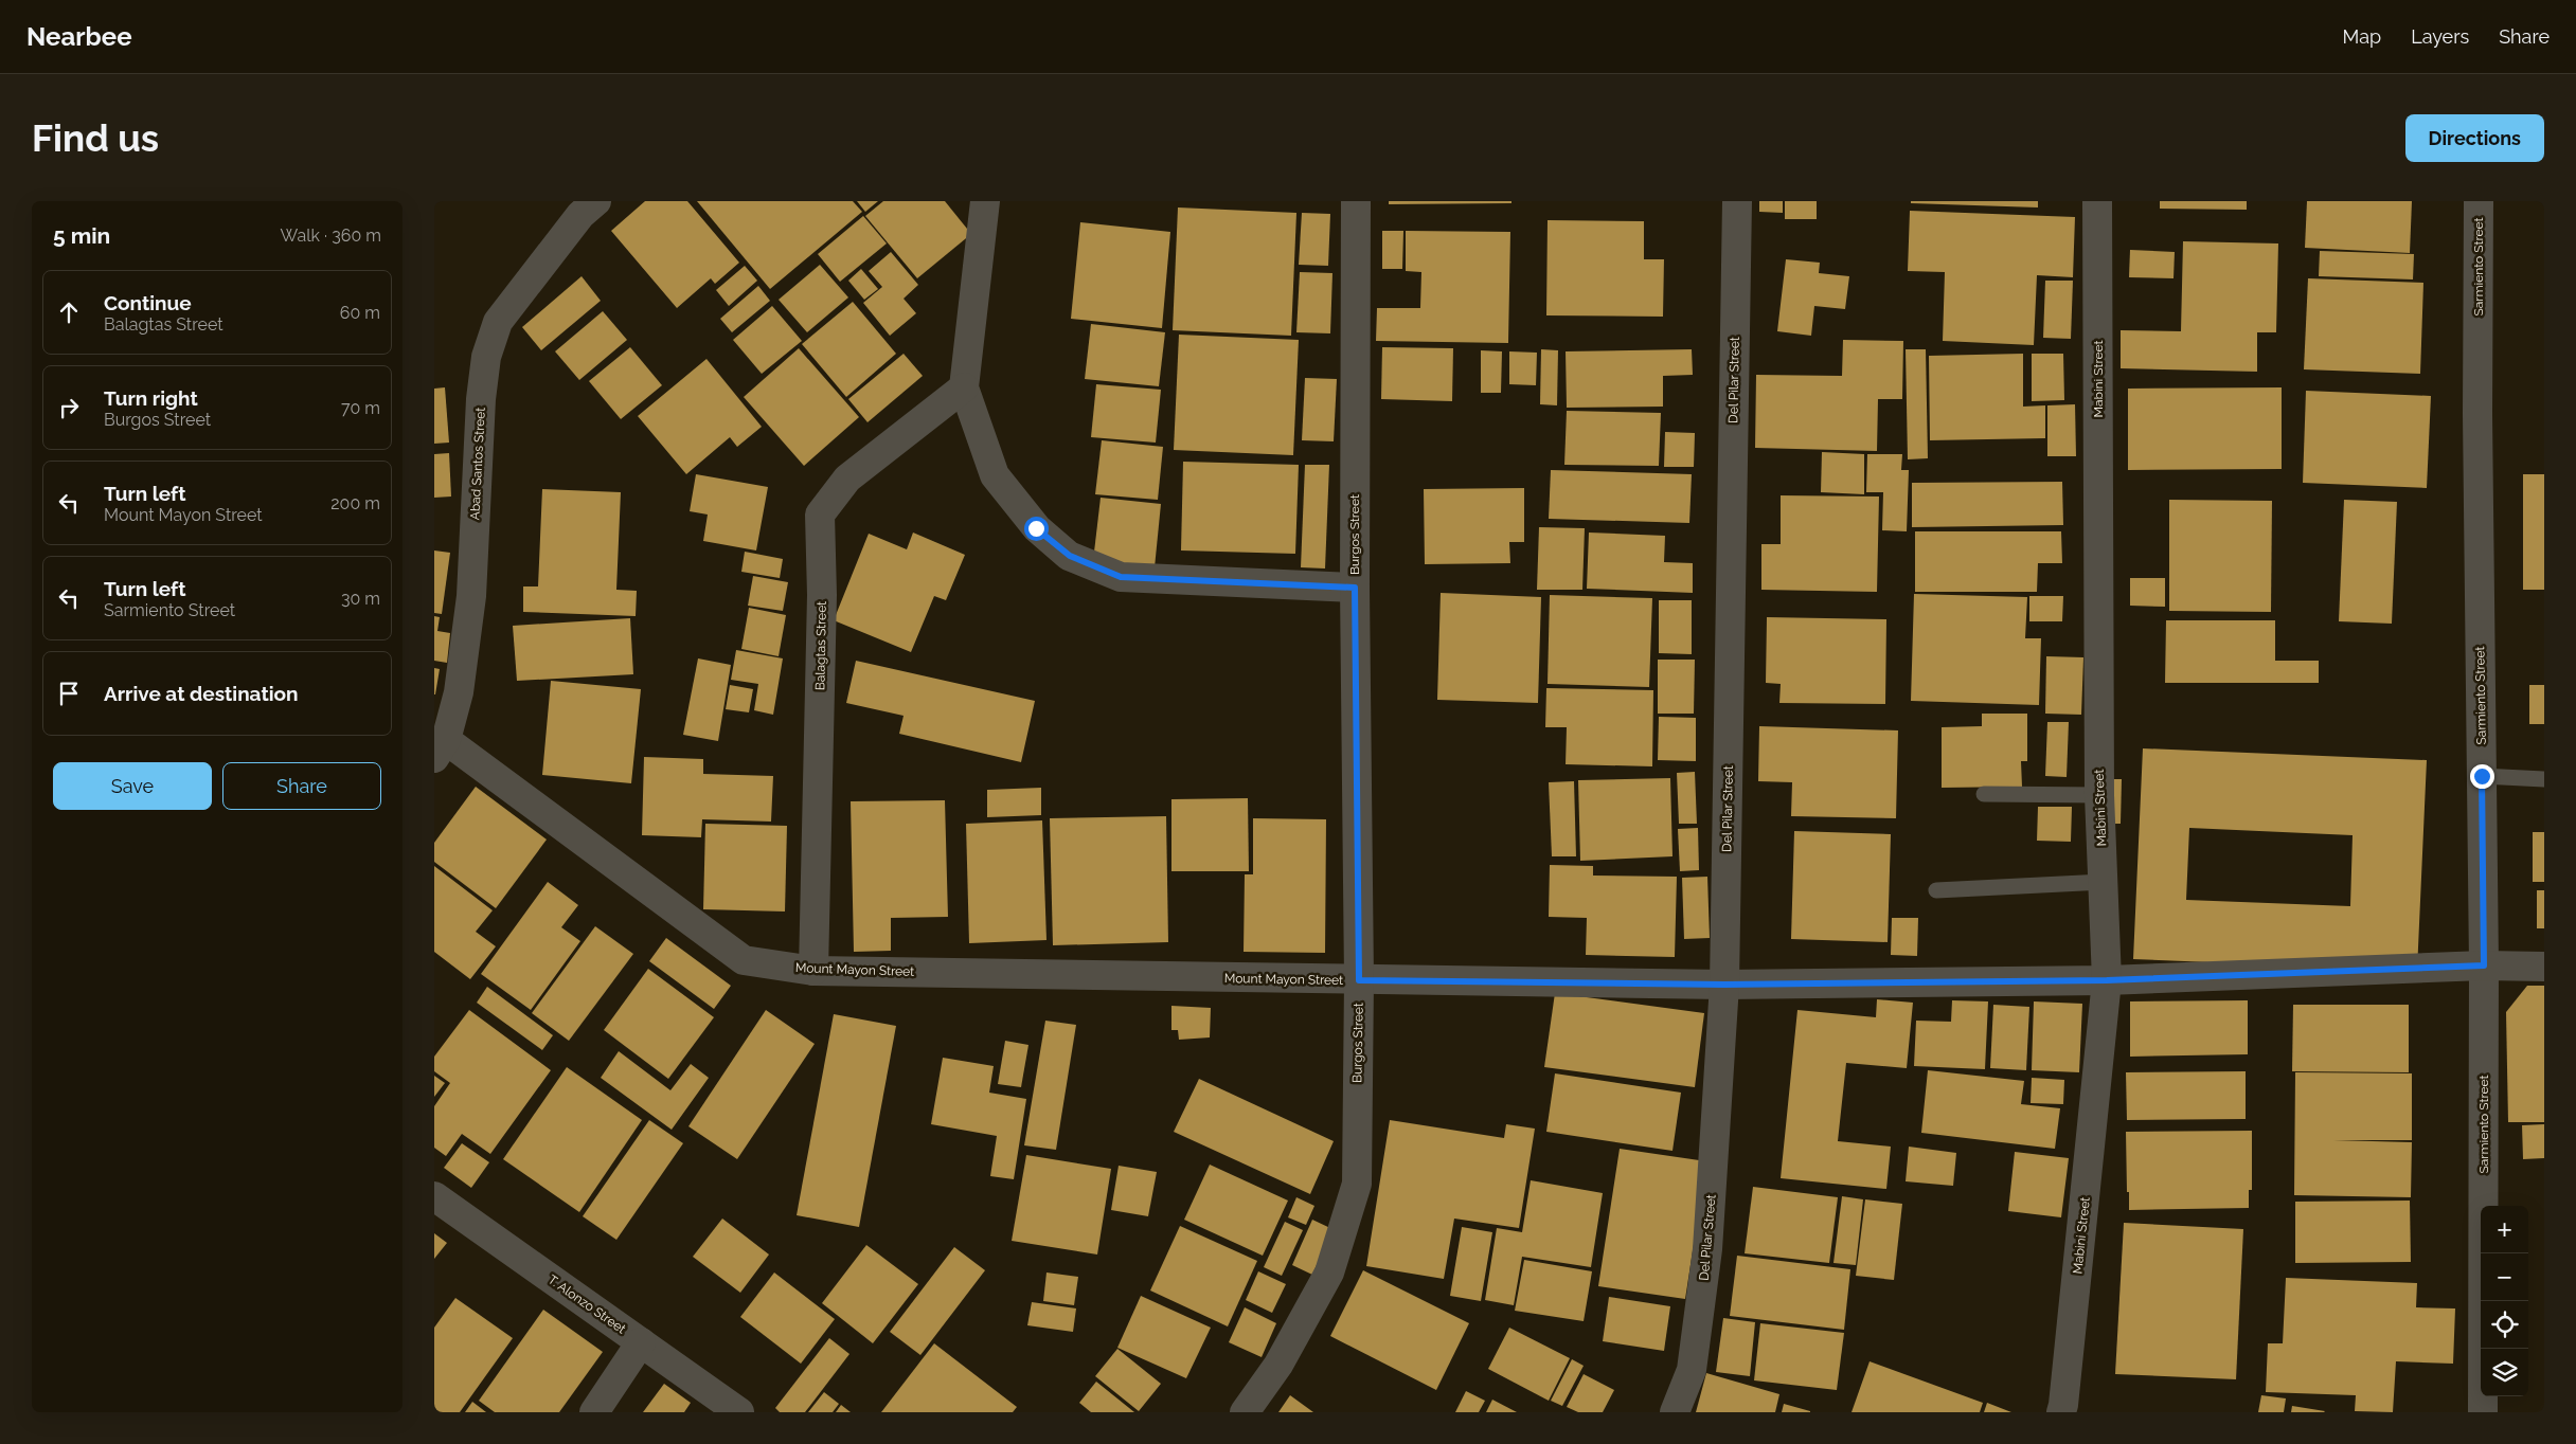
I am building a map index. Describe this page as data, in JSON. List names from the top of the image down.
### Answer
{
  "streets": {
    "street": [
      "Sarmiento Street",
      "Mabini Street",
      "Del Pilar Street",
      "Abad Santos Street",
      "Burgos Street",
      "Balagtas Street",
      "Mount Mayon Street",
      "T. Alonzo Street"
    ]
  },
  "crossings": [
    ["Sarmiento Street", "Mount Mayon Street"],
    ["Mabini Street", "Mount Mayon Street"],
    ["Del Pilar Street", "Mount Mayon Street"],
    ["Abad Santos Street", "Mount Mayon Street"],
    ["Burgos Street", "Mount Mayon Street"],
    ["Balagtas Street", "Mount Mayon Street"]
  ],
  "page": {
    "header": "Nearbee",
    "nav": ["Map", "Layers", "Share"],
    "buttons": [
      "Directions",
      ["Save", "Share"]
    ],
    "title": "Find us",
    "heading": ["5 min", "Walk · 360 m"],
    "list": [
      ["Continue", "Balagtas Street", "60 m"],
      ["Turn right", "Burgos Street", "70 m"],
      ["Turn left", "Mount Mayon Street", "200 m"],
      ["Turn left", "Sarmiento Street", "30 m"],
      "Arrive at destination"
    ],
    "map_buttons": ["+", "−"]
  }
}
